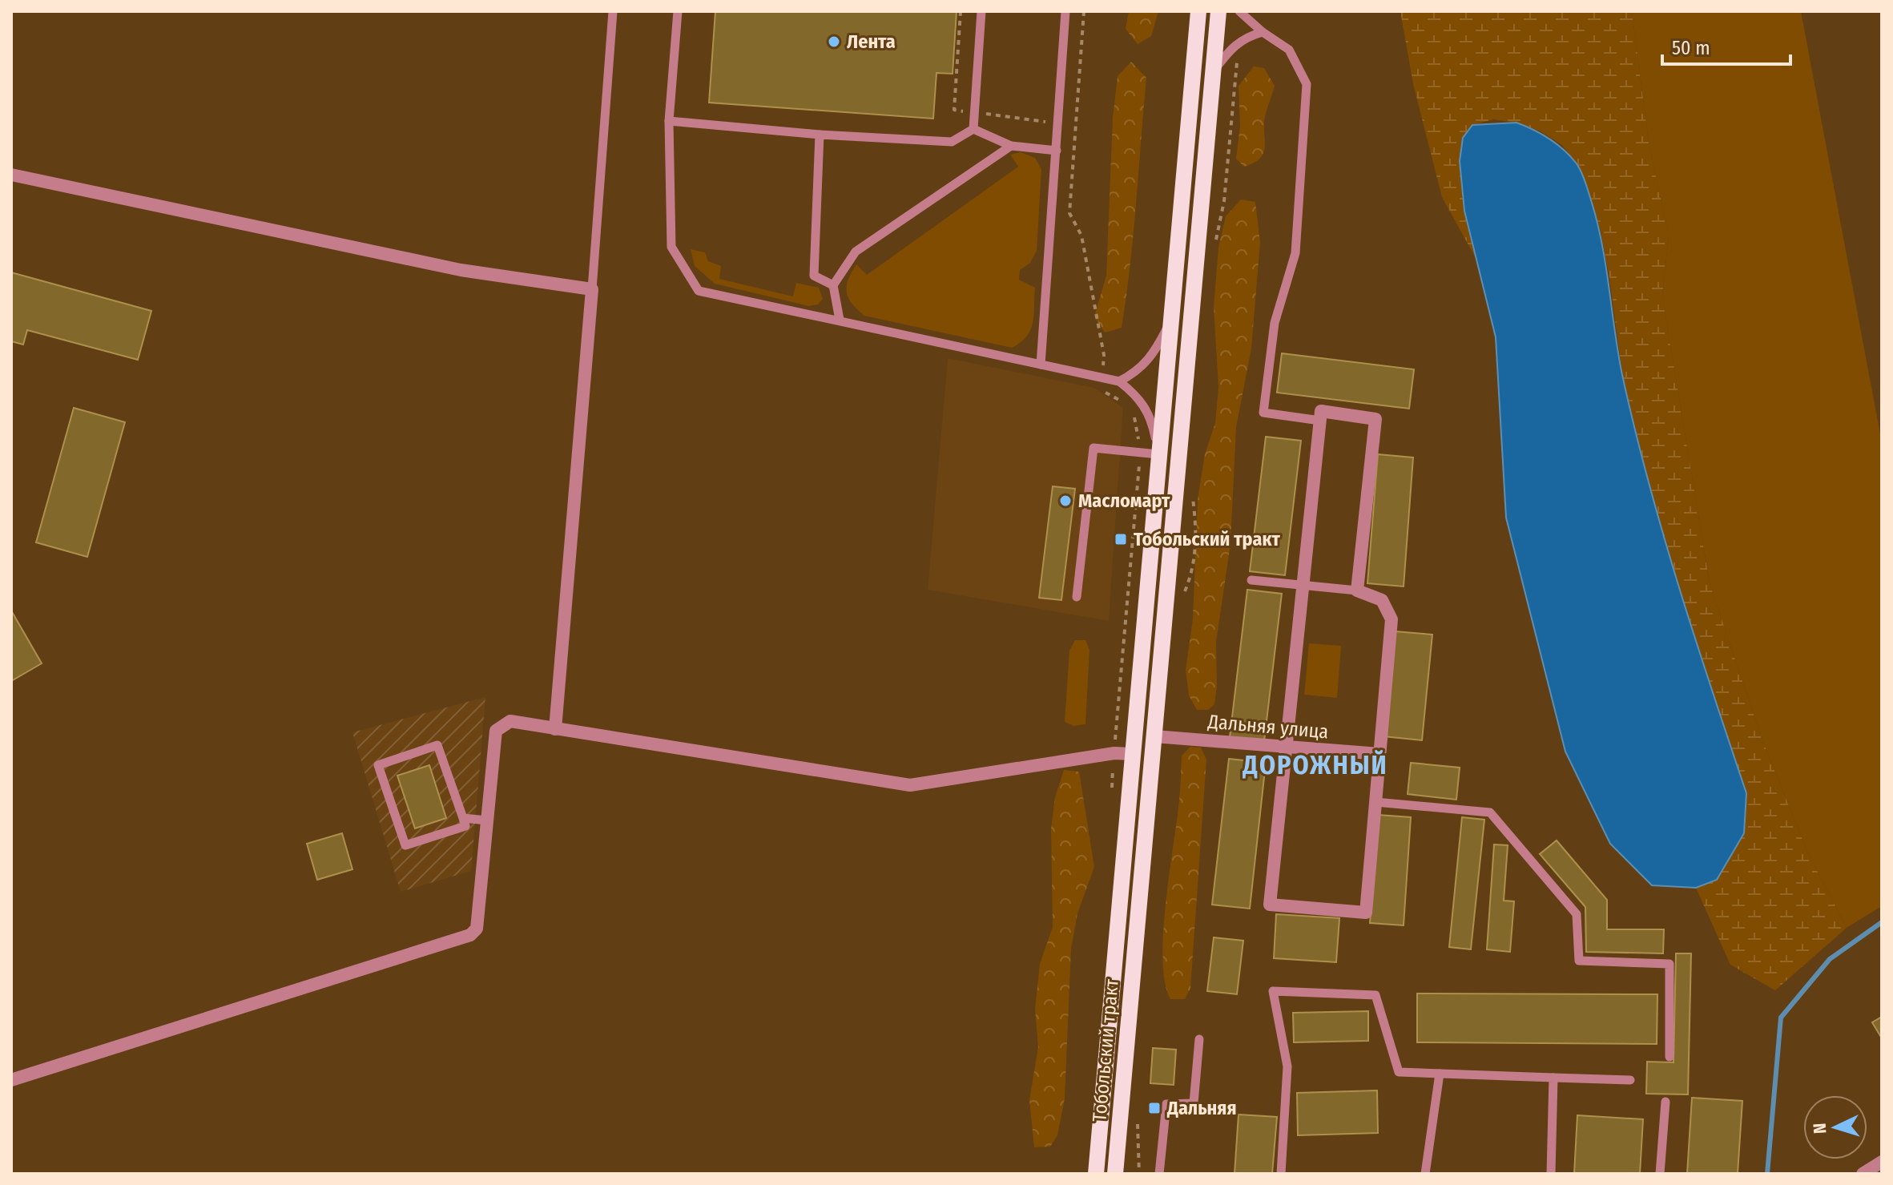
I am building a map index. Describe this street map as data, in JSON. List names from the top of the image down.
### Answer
{
  "streets": {
    "main road": ["Тобольский тракт"],
    "street": ["Дальняя улица"]
  },
  "crossings": [
    ["Дальняя улица", "Тобольский тракт"]
  ],
  "districts": ["ДОРОЖНЫЙ"],
  "places": {
    "other": ["Лента", "Масломарт"],
    "transit": ["Тобольский тракт", "Дальняя"]
  },
  "scale_bar": "50 m",
  "north": "left"
}
